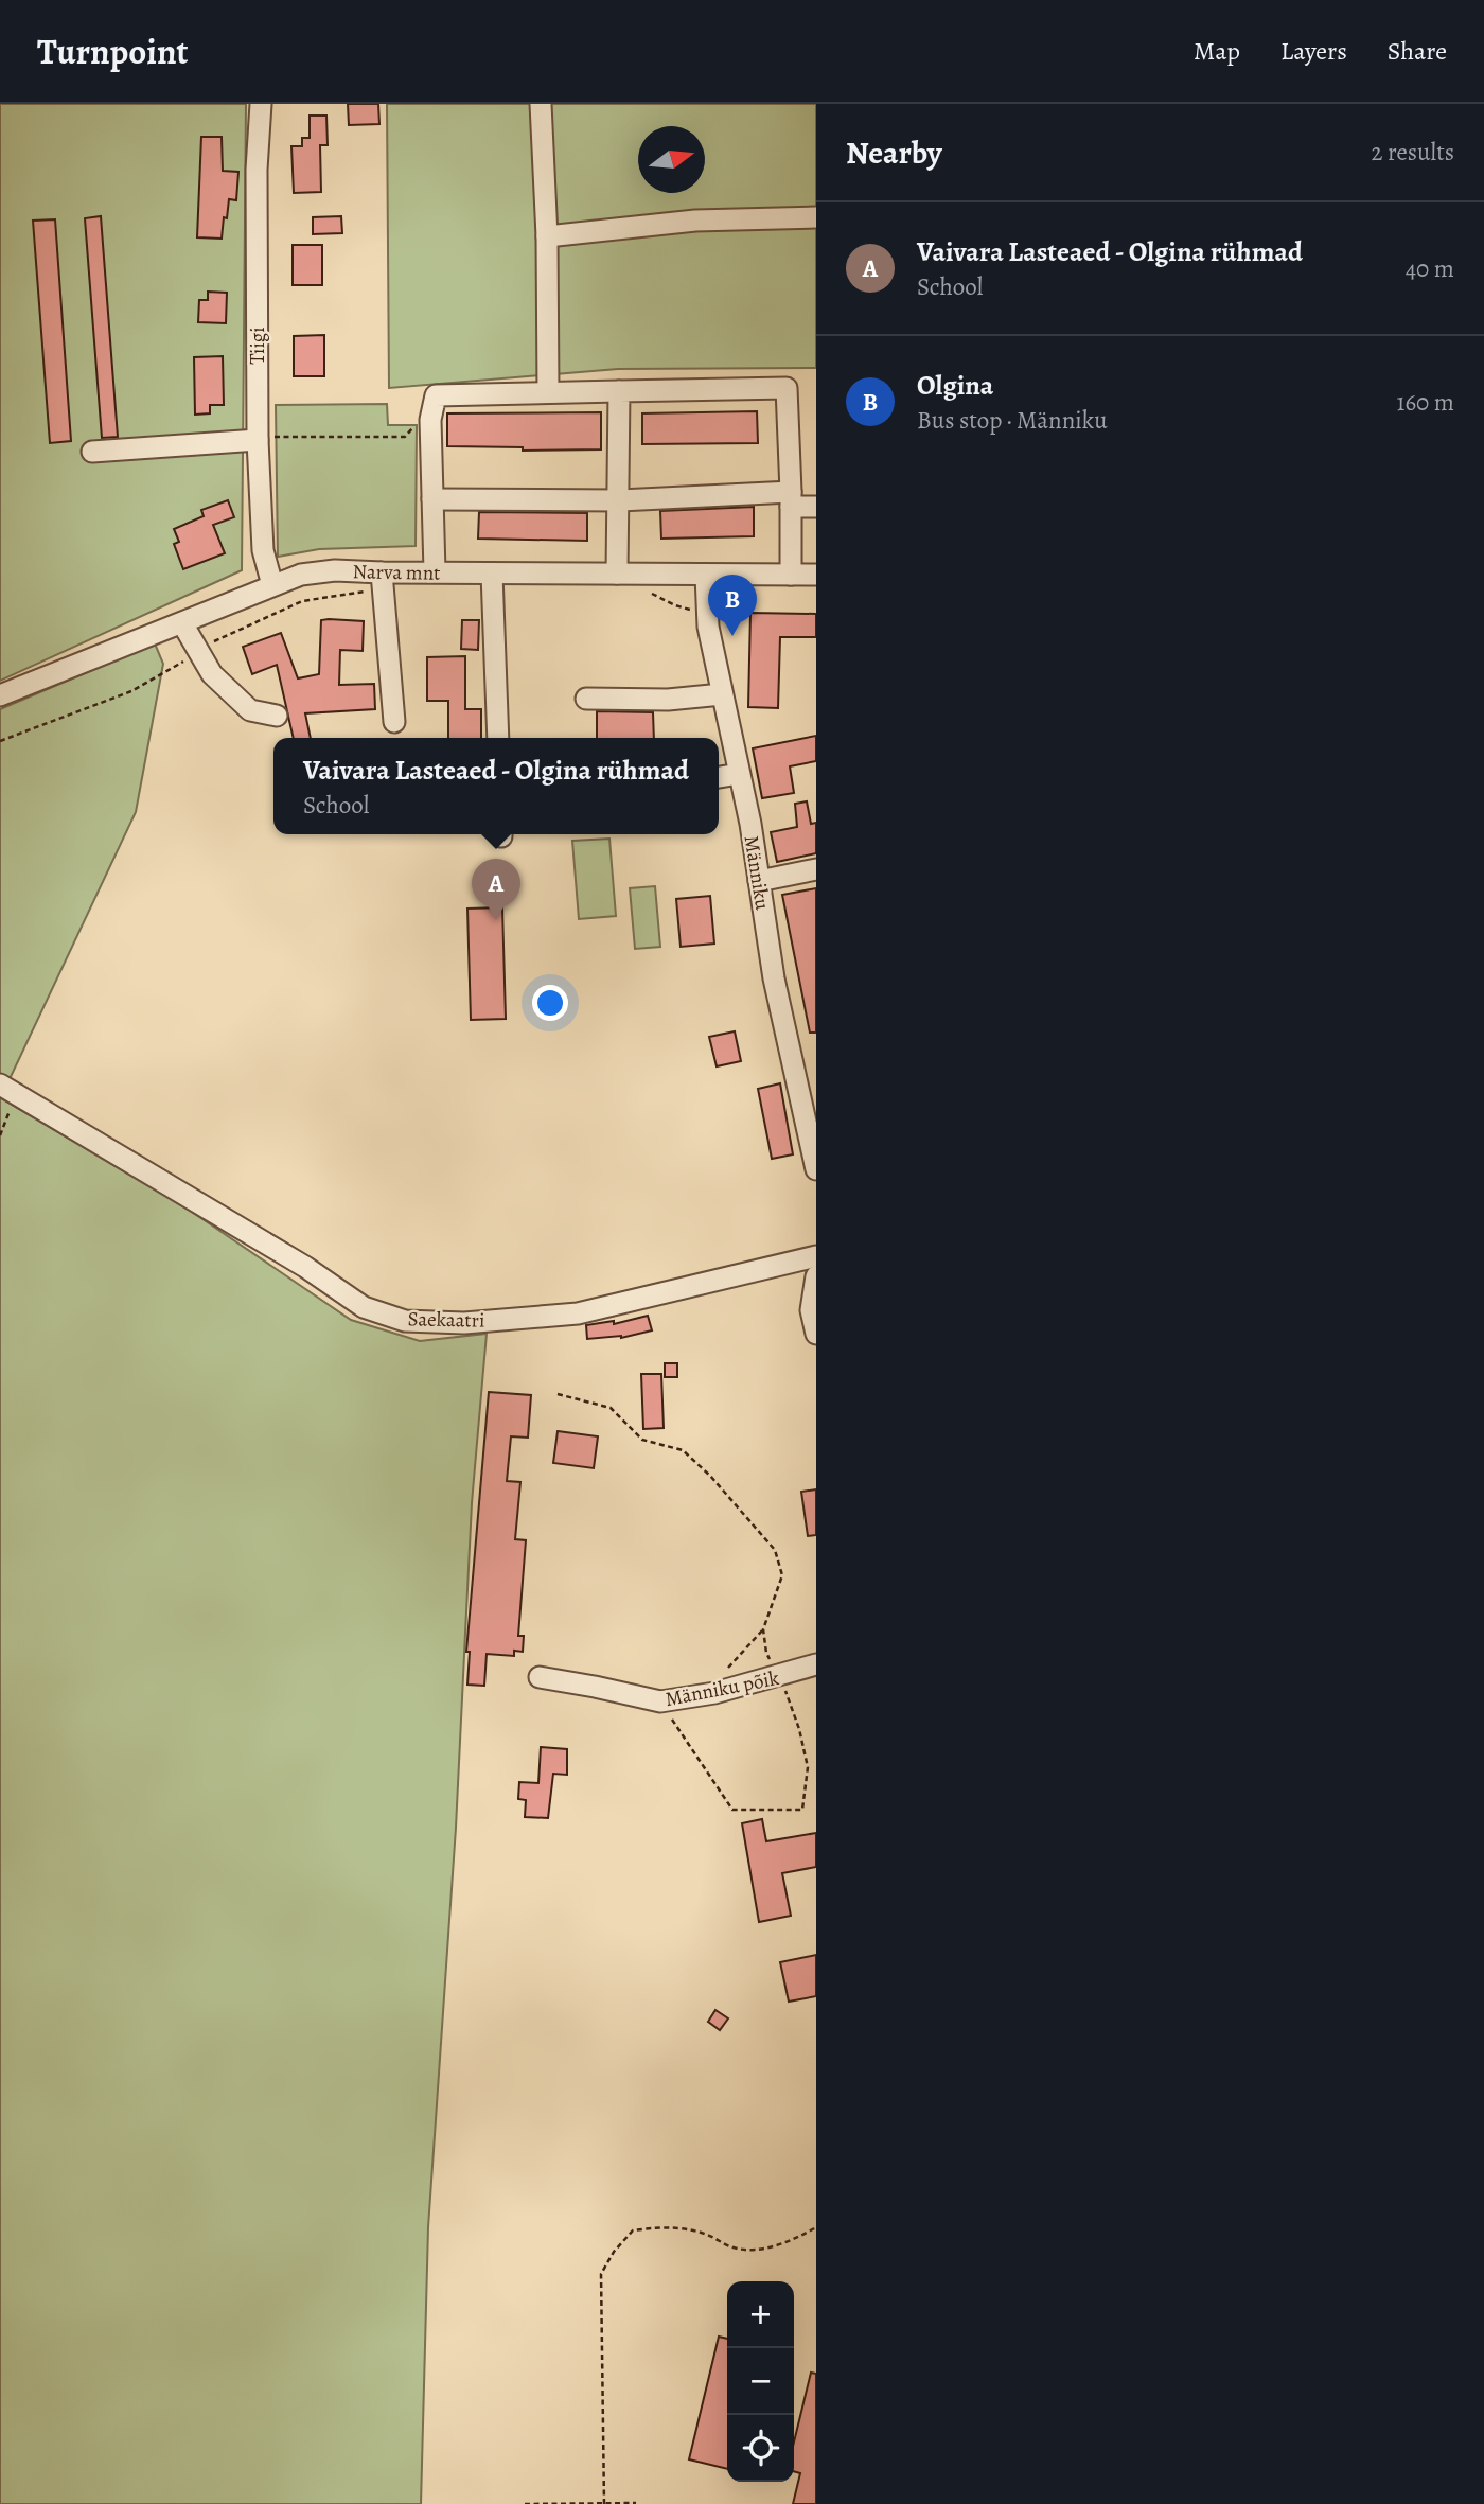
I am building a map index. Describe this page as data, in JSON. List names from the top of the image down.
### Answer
{
  "streets": {
    "street": [
      "Tiigi",
      "Narva mnt",
      "Männiku",
      "Saekaatri",
      "Männiku põik"
    ]
  },
  "crossings": [
    ["Tiigi", "Narva mnt"],
    ["Narva mnt", "Männiku"]
  ],
  "north": "right",
  "page": {
    "header": "Turnpoint",
    "nav": ["Map", "Layers", "Share"],
    "heading": ["Nearby", "2 results"],
    "list": [
      {
        "mark": "A",
        "name": "Vaivara Lasteaed - Olgina rühmad",
        "note": "School",
        "value": "40 m"
      },
      {
        "mark": "B",
        "name": "Olgina",
        "note": "Bus stop · Männiku",
        "value": "160 m"
      }
    ],
    "pins": ["B", "A"],
    "popup": ["Vaivara Lasteaed - Olgina rühmad", "School"],
    "map_buttons": ["+", "−"]
  }
}
